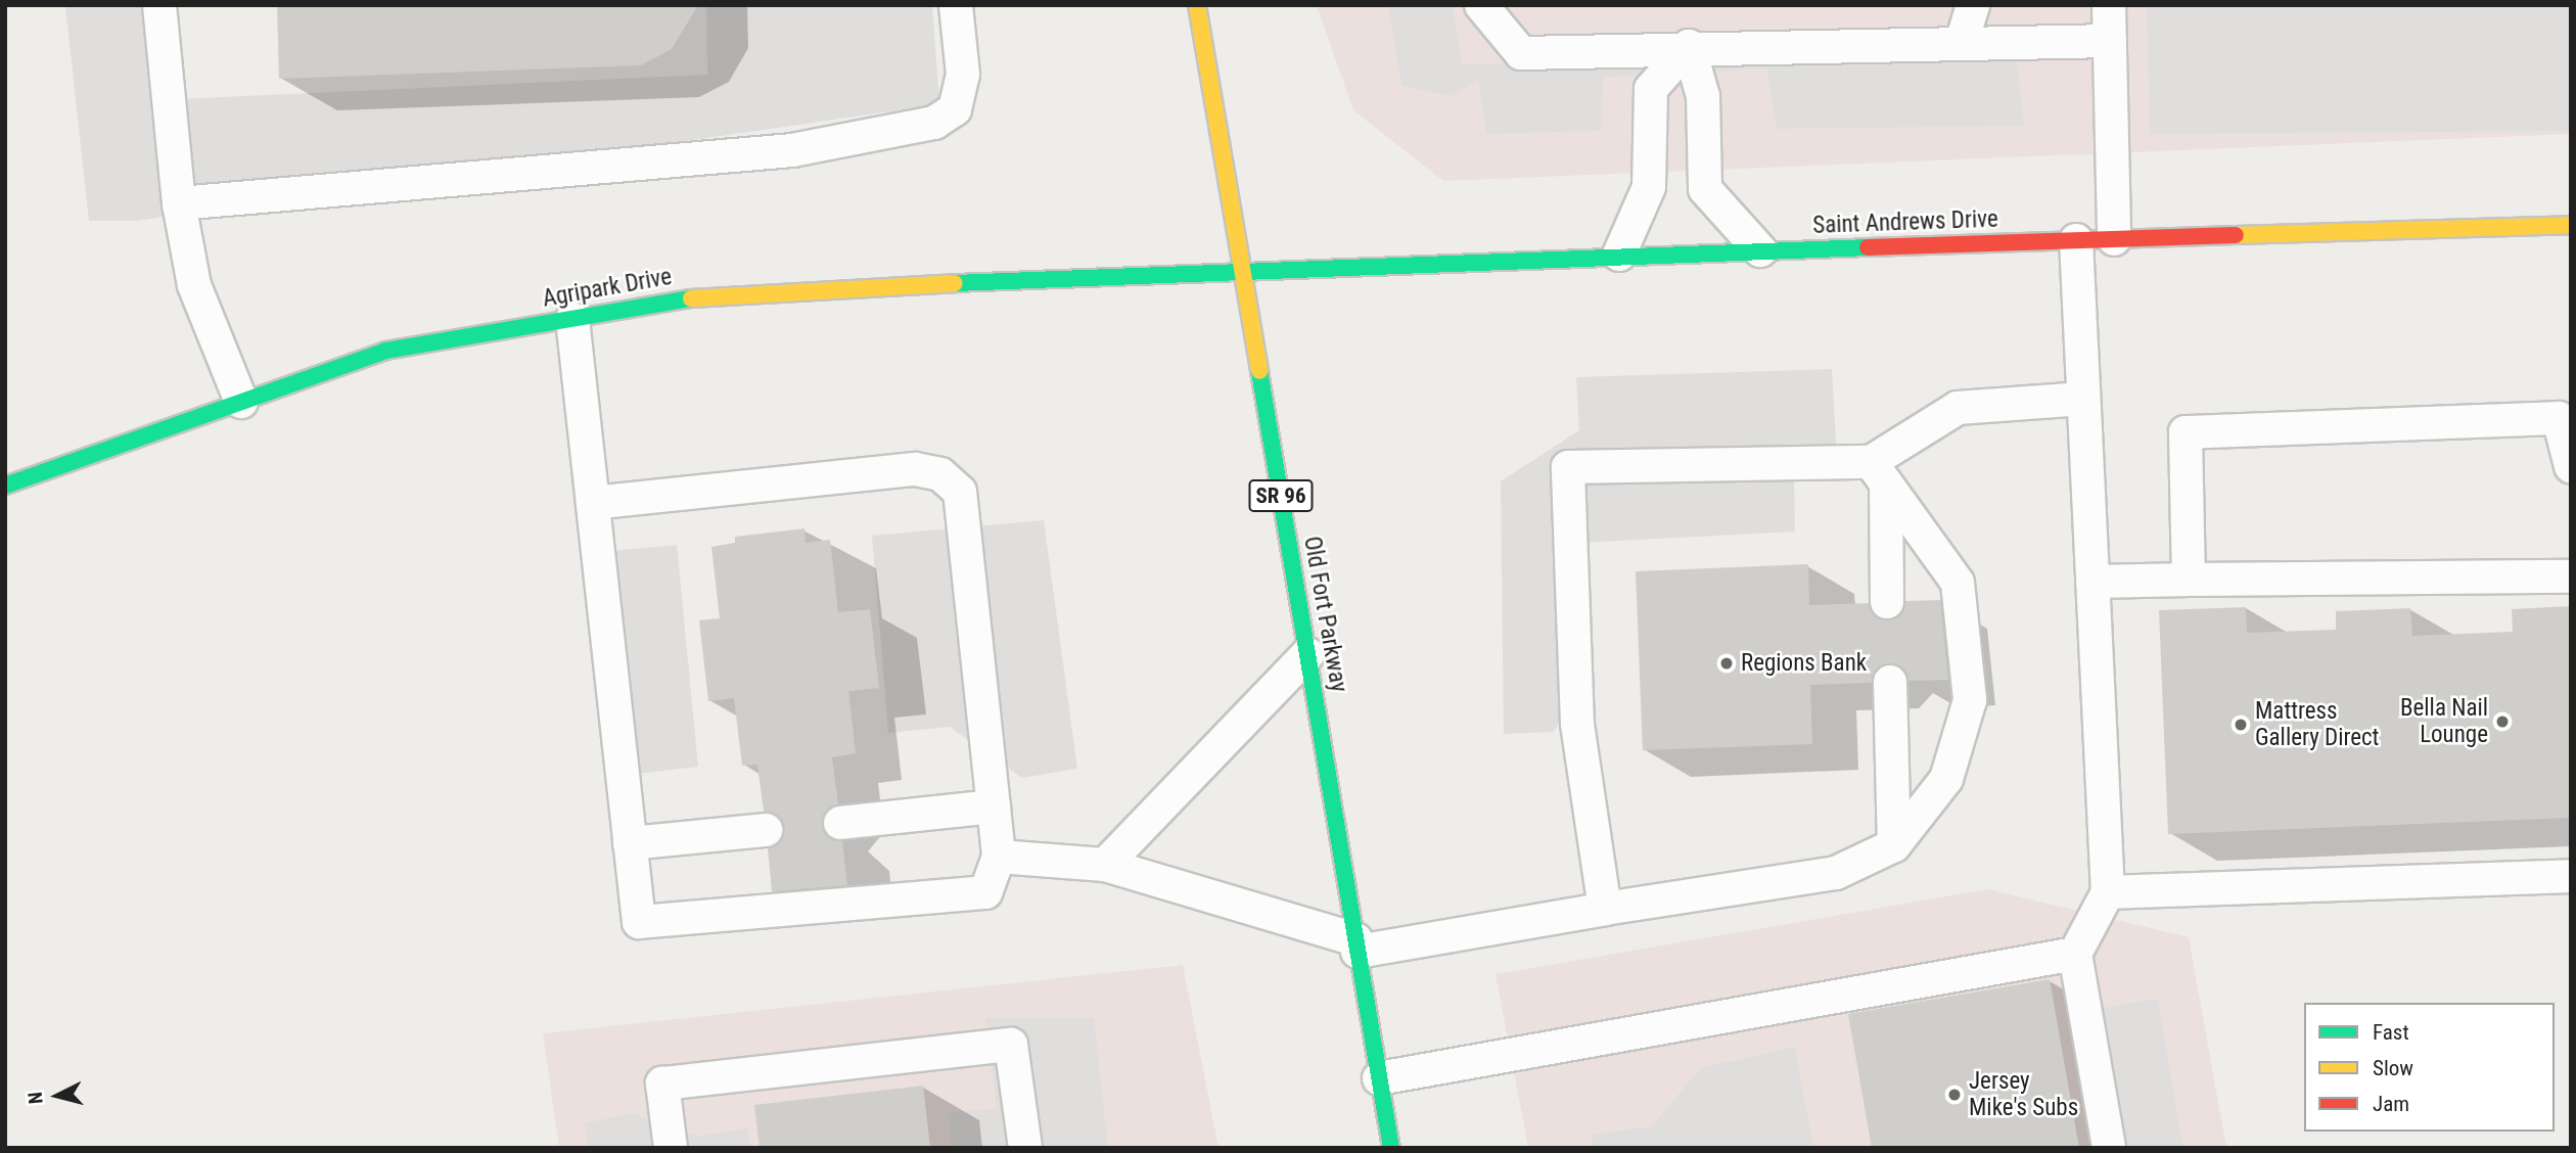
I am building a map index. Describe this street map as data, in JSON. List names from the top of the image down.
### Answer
{
  "streets": {
    "street": [
      "Saint Andrews Drive",
      "Agripark Drive",
      "SR 96",
      "Old Fort Parkway"
    ]
  },
  "crossings": [
    ["Saint Andrews Drive", "Agripark Drive"],
    ["Saint Andrews Drive", "Old Fort Parkway"],
    ["Agripark Drive", "Old Fort Parkway"]
  ],
  "places": [
    "Regions Bank",
    "Bella Nail Lounge",
    "Mattress Gallery Direct",
    "Jersey Mike's Subs"
  ],
  "legend": ["Fast", "Slow", "Jam"],
  "north": "left"
}
